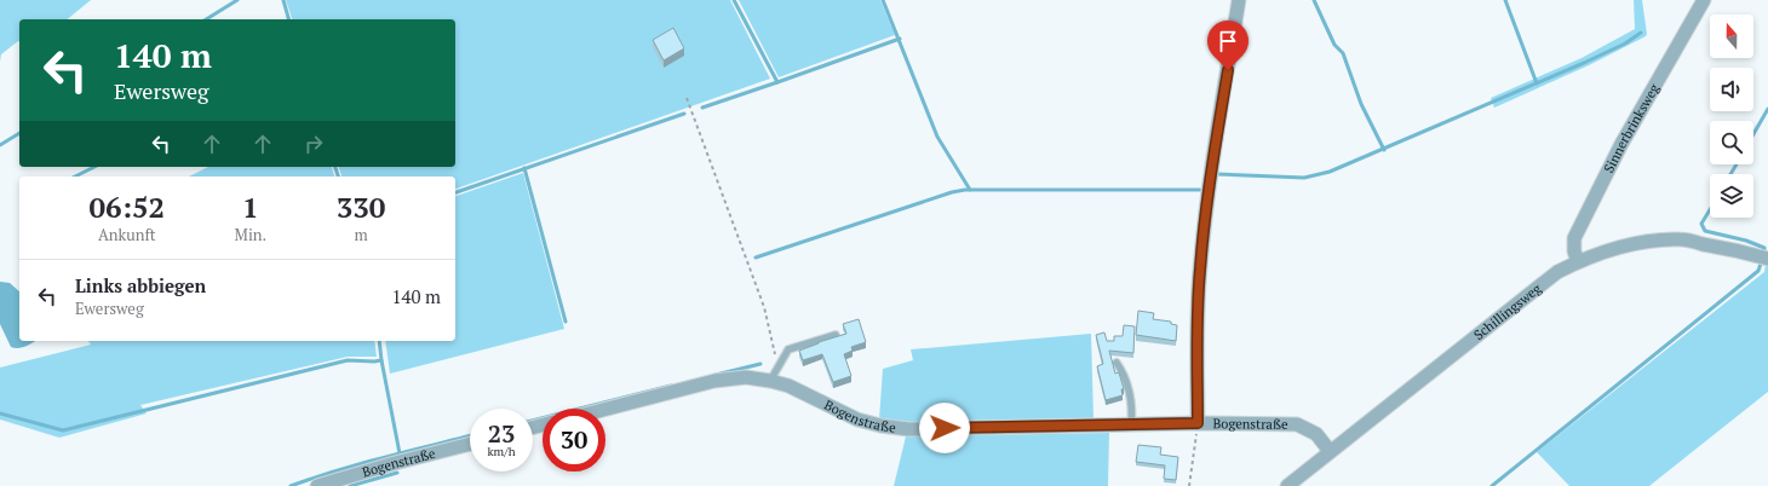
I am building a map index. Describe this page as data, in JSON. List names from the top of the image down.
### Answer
{
  "streets": {
    "street": ["Sinnerbrinksweg", "Schillingsweg", "Bogenstraße"]
  },
  "crossings": [
    ["Sinnerbrinksweg", "Schillingsweg"],
    ["Schillingsweg", "Bogenstraße"]
  ],
  "north": "top",
  "page": {
    "turn": ["140 m", "Ewersweg"],
    "eta": [
      "06:52",
      "Ankunft",
      "1",
      "Min.",
      "330",
      "m"
    ],
    "list": [
      {
        "name": "Links abbiegen",
        "note": "Ewersweg",
        "value": "140 m"
      }
    ],
    "speed": "23 km/h",
    "limit": "30"
  }
}
